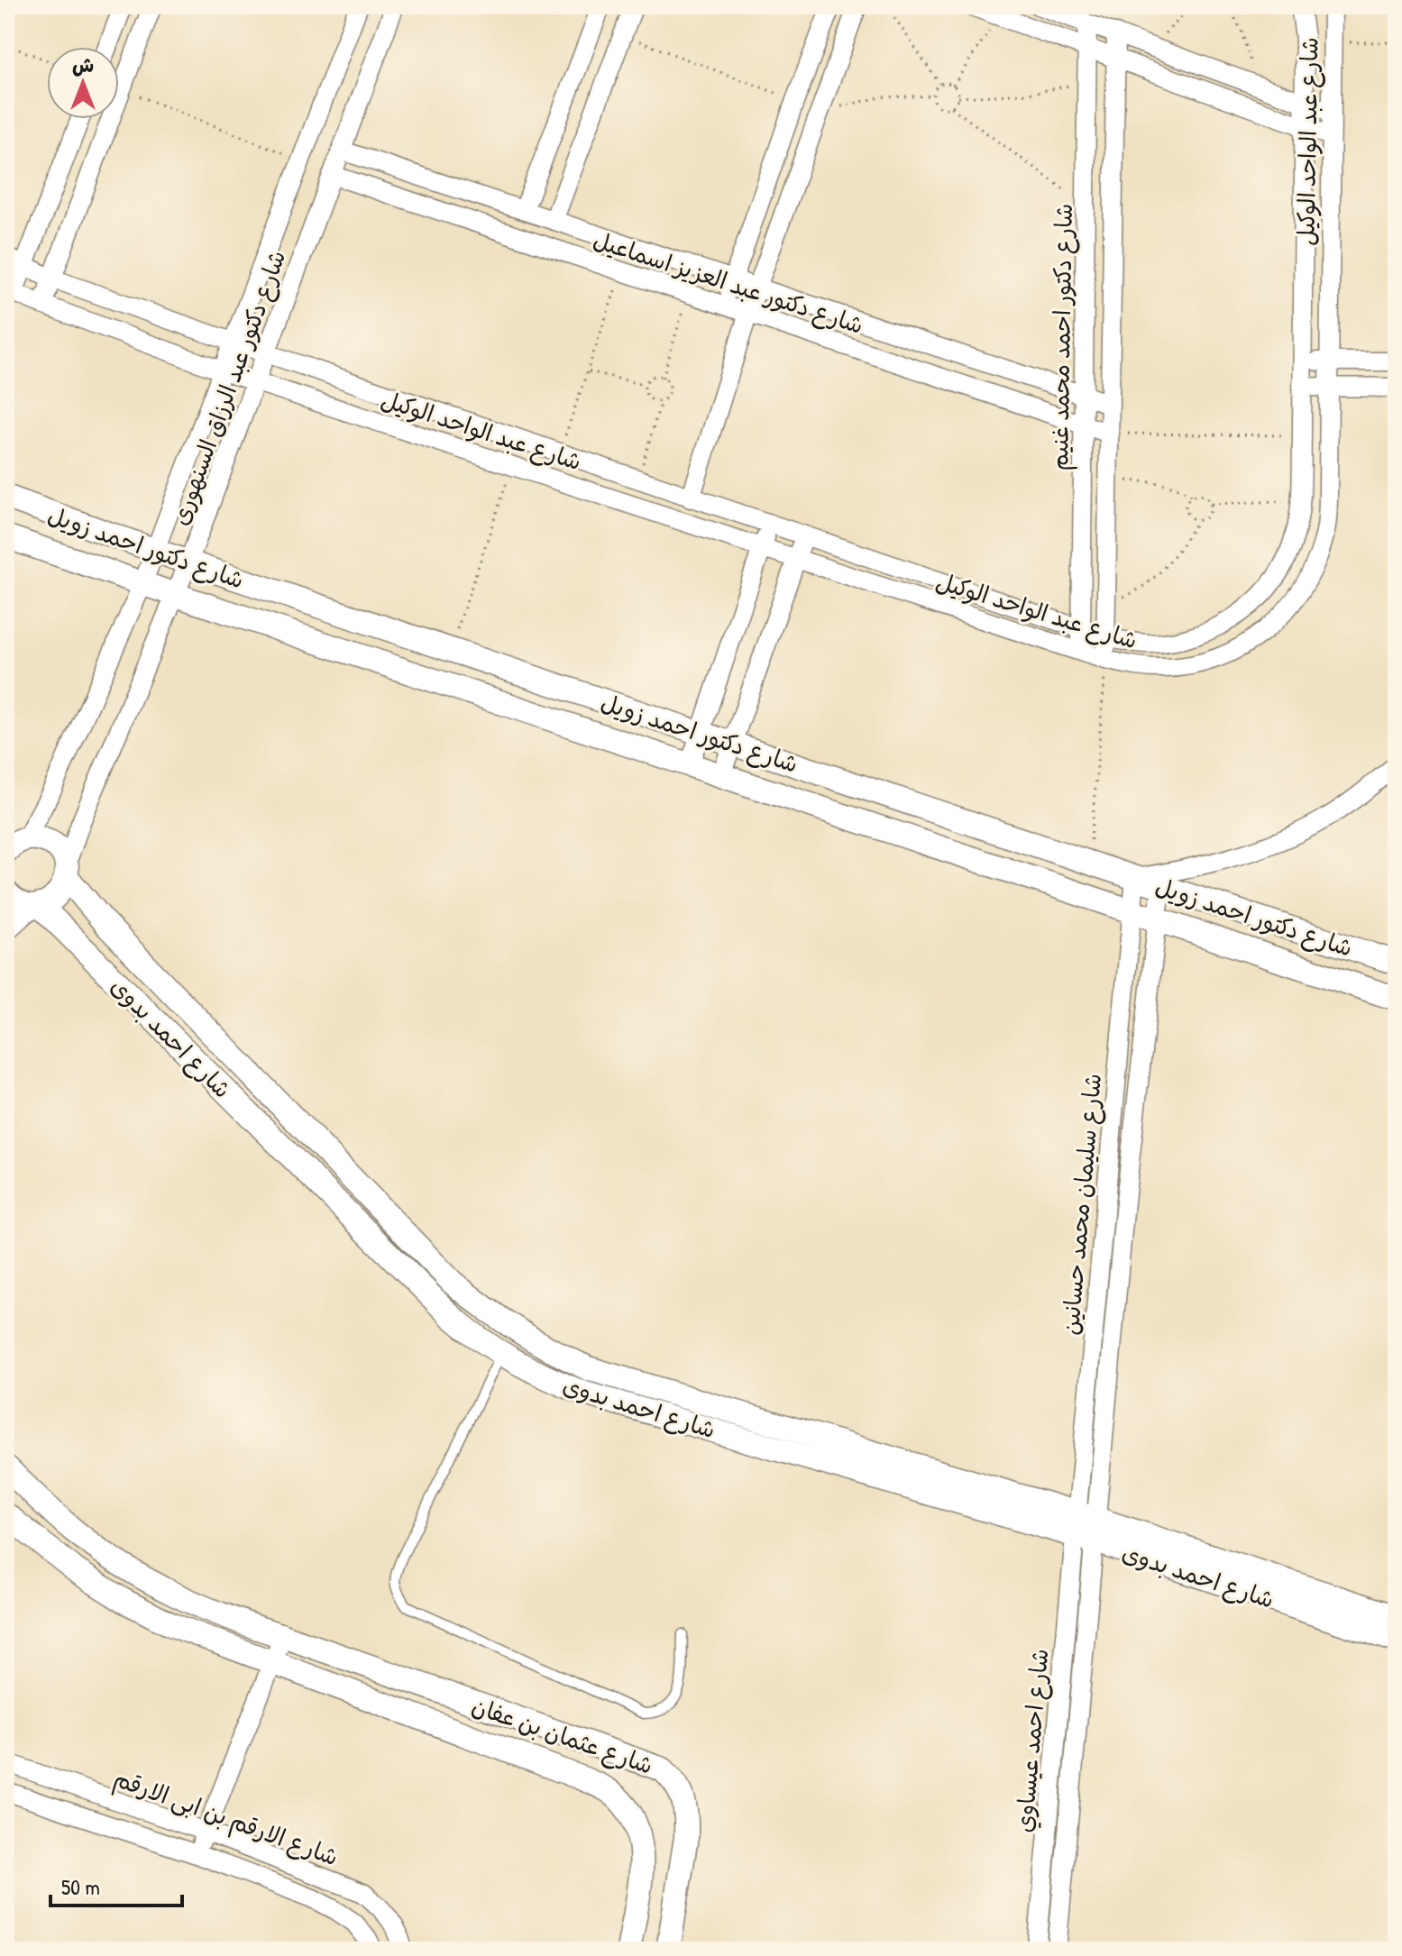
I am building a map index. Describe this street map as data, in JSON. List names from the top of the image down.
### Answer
{
  "streets": {
    "street": [
      "شارع عبد الواحد الوكيل",
      "شارع دكتور عبد العزيز اسماعيل",
      "شارع دكتور احمد محمد غنيم",
      "شارع دكتور عبد الرزاق السنهورى",
      "شارع دكتور احمد زويل",
      "شارع احمد بدوى",
      "شارع سليمان محمد حسانين",
      "شارع عثمان بن عفان",
      "شارع احمد عيساوي",
      "شارع الارقم بن ابى الارقم"
    ]
  },
  "crossings": [
    ["شارع عبد الواحد الوكيل", "شارع دكتور احمد محمد غنيم"],
    ["شارع عبد الواحد الوكيل", "شارع دكتور عبد الرزاق السنهورى"],
    ["شارع دكتور عبد العزيز اسماعيل", "شارع دكتور احمد محمد غنيم"],
    ["شارع دكتور عبد العزيز اسماعيل", "شارع دكتور عبد الرزاق السنهورى"],
    ["شارع دكتور عبد الرزاق السنهورى", "شارع دكتور احمد زويل"],
    ["شارع دكتور عبد الرزاق السنهورى", "شارع احمد بدوى"],
    ["شارع دكتور احمد زويل", "شارع سليمان محمد حسانين"],
    ["شارع احمد بدوى", "شارع سليمان محمد حسانين"],
    ["شارع احمد بدوى", "شارع احمد عيساوي"],
    ["شارع سليمان محمد حسانين", "شارع احمد عيساوي"]
  ],
  "scale_bar": "50 m",
  "north": "top"
}
